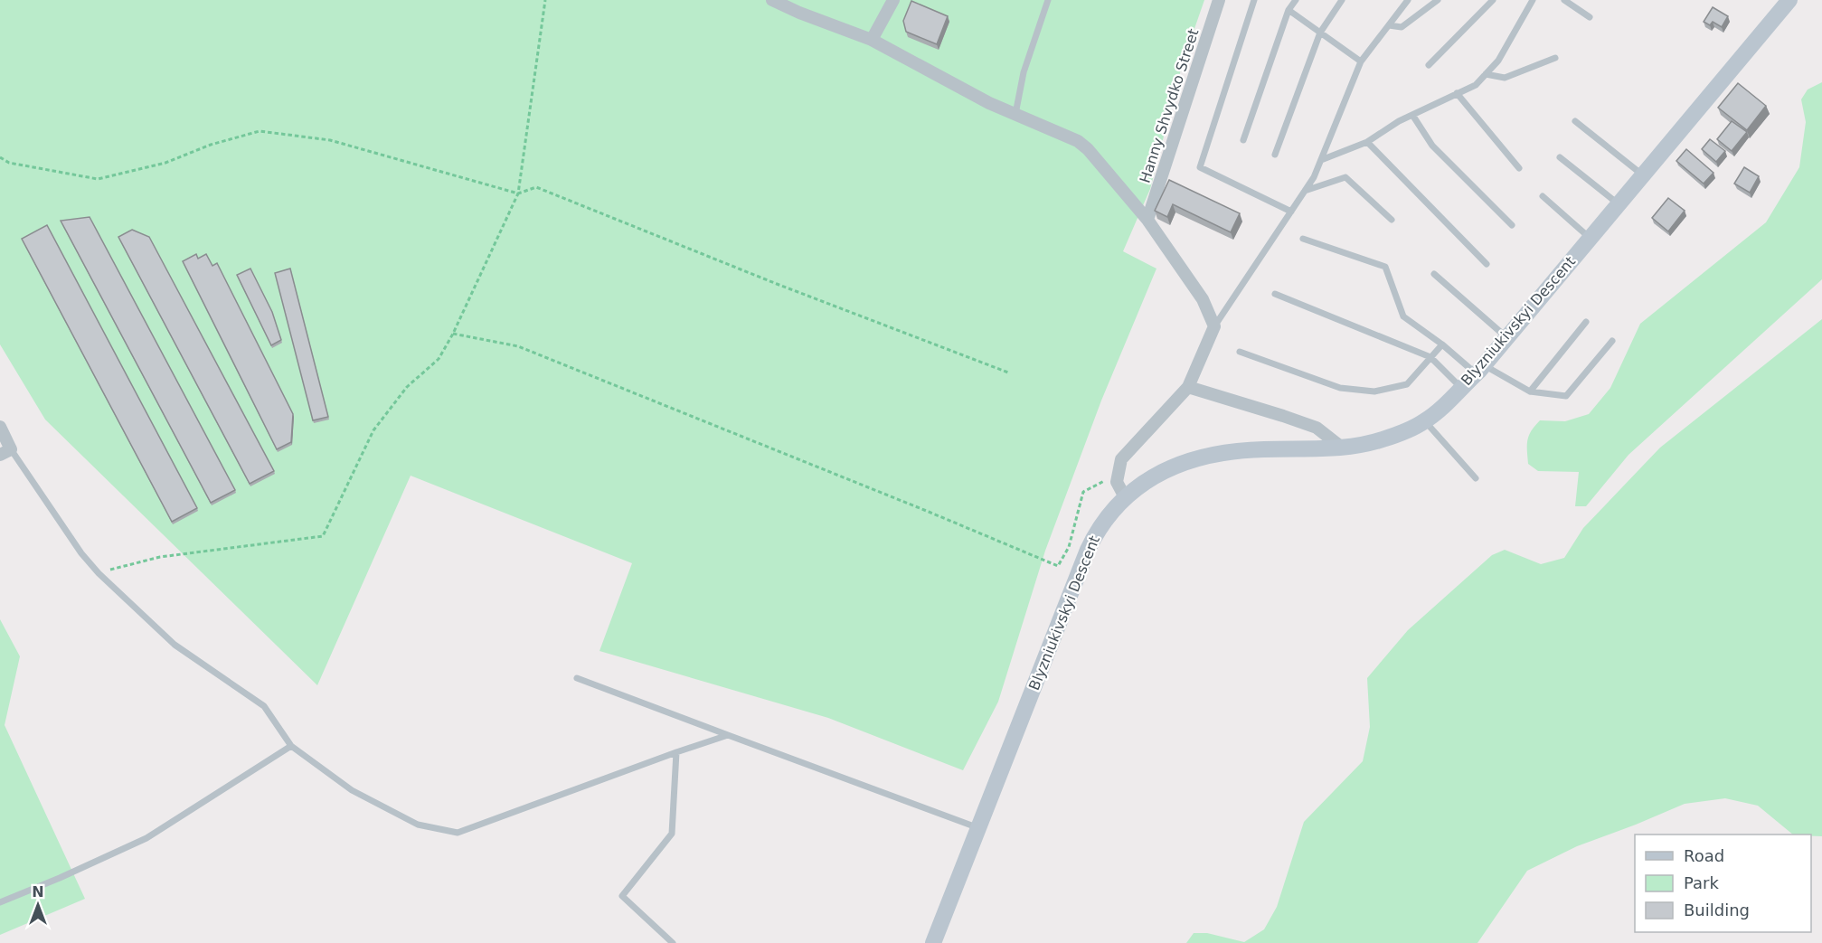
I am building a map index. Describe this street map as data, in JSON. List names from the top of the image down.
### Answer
{
  "streets": {
    "street": ["Hanny Shvydko Street", "Blyzniukivskyi Descent"]
  },
  "legend": ["Road", "Park", "Building"],
  "north": "top"
}
